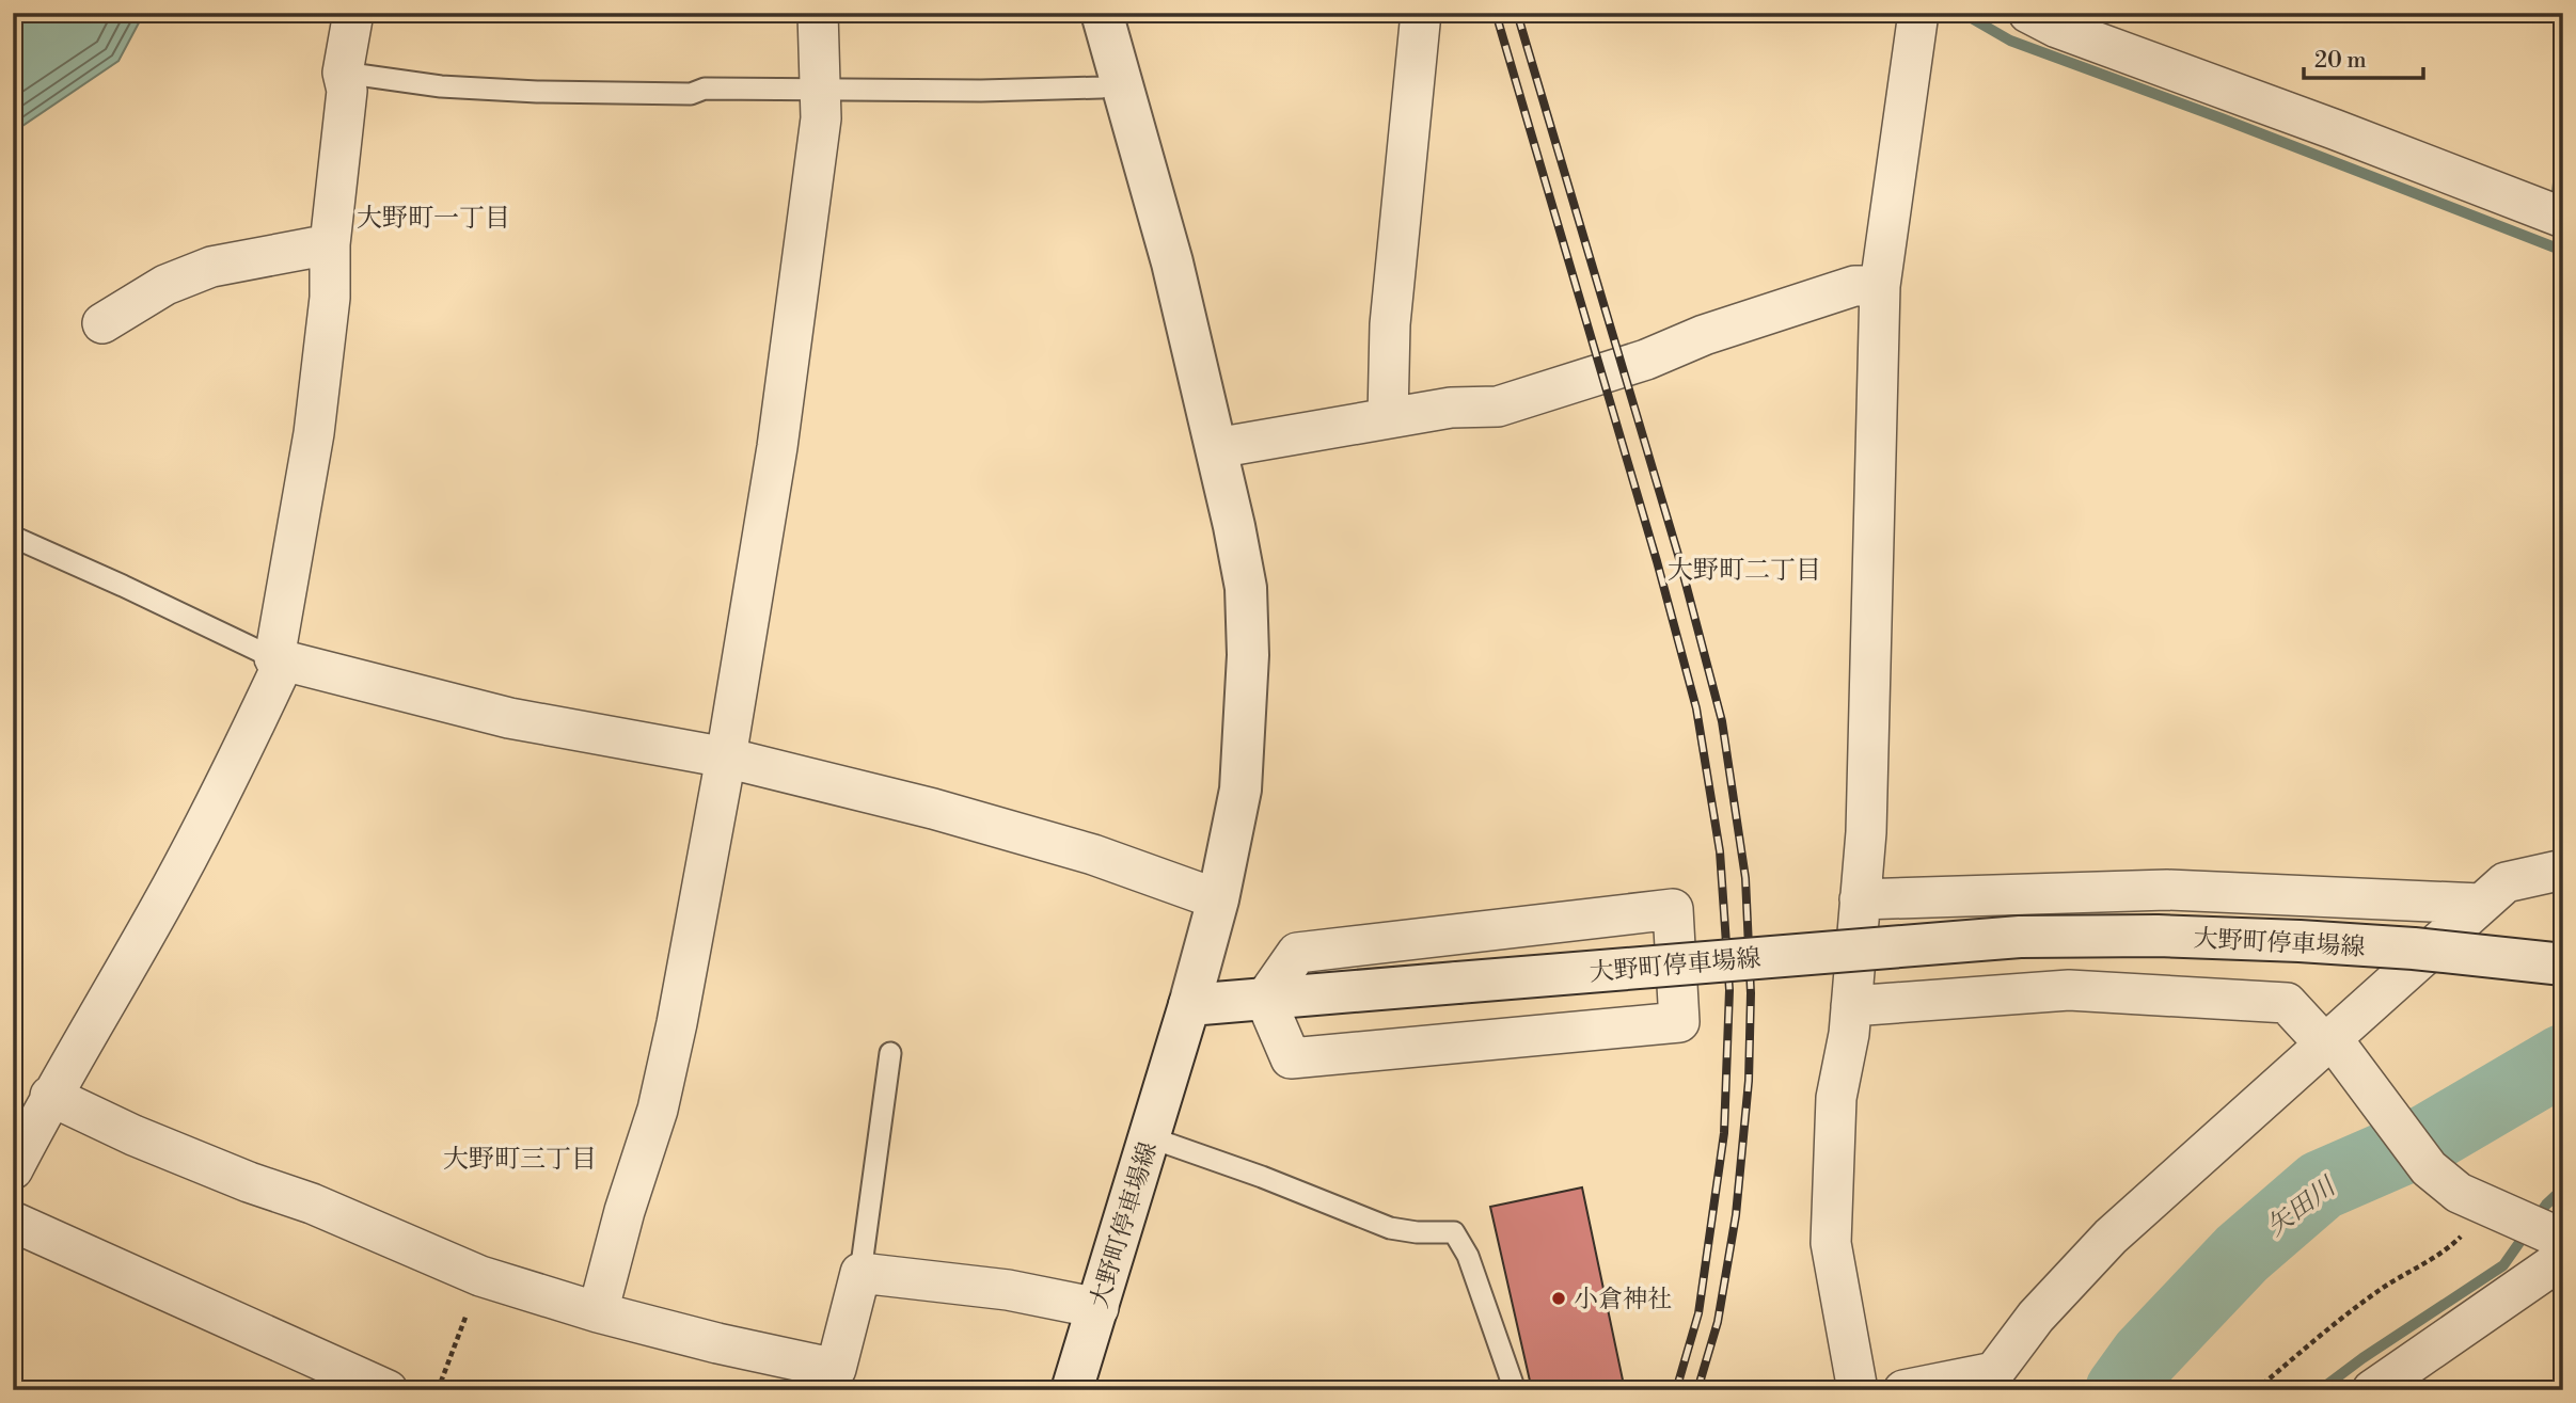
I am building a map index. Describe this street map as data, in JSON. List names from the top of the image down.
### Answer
{
  "streets": {
    "main road": ["大野町停車場線"]
  },
  "districts": ["大野町一丁目", "大野町二丁目", "大野町三丁目"],
  "water": ["矢田川"],
  "places": ["小倉神社"],
  "scale_bar": "20 m"
}
